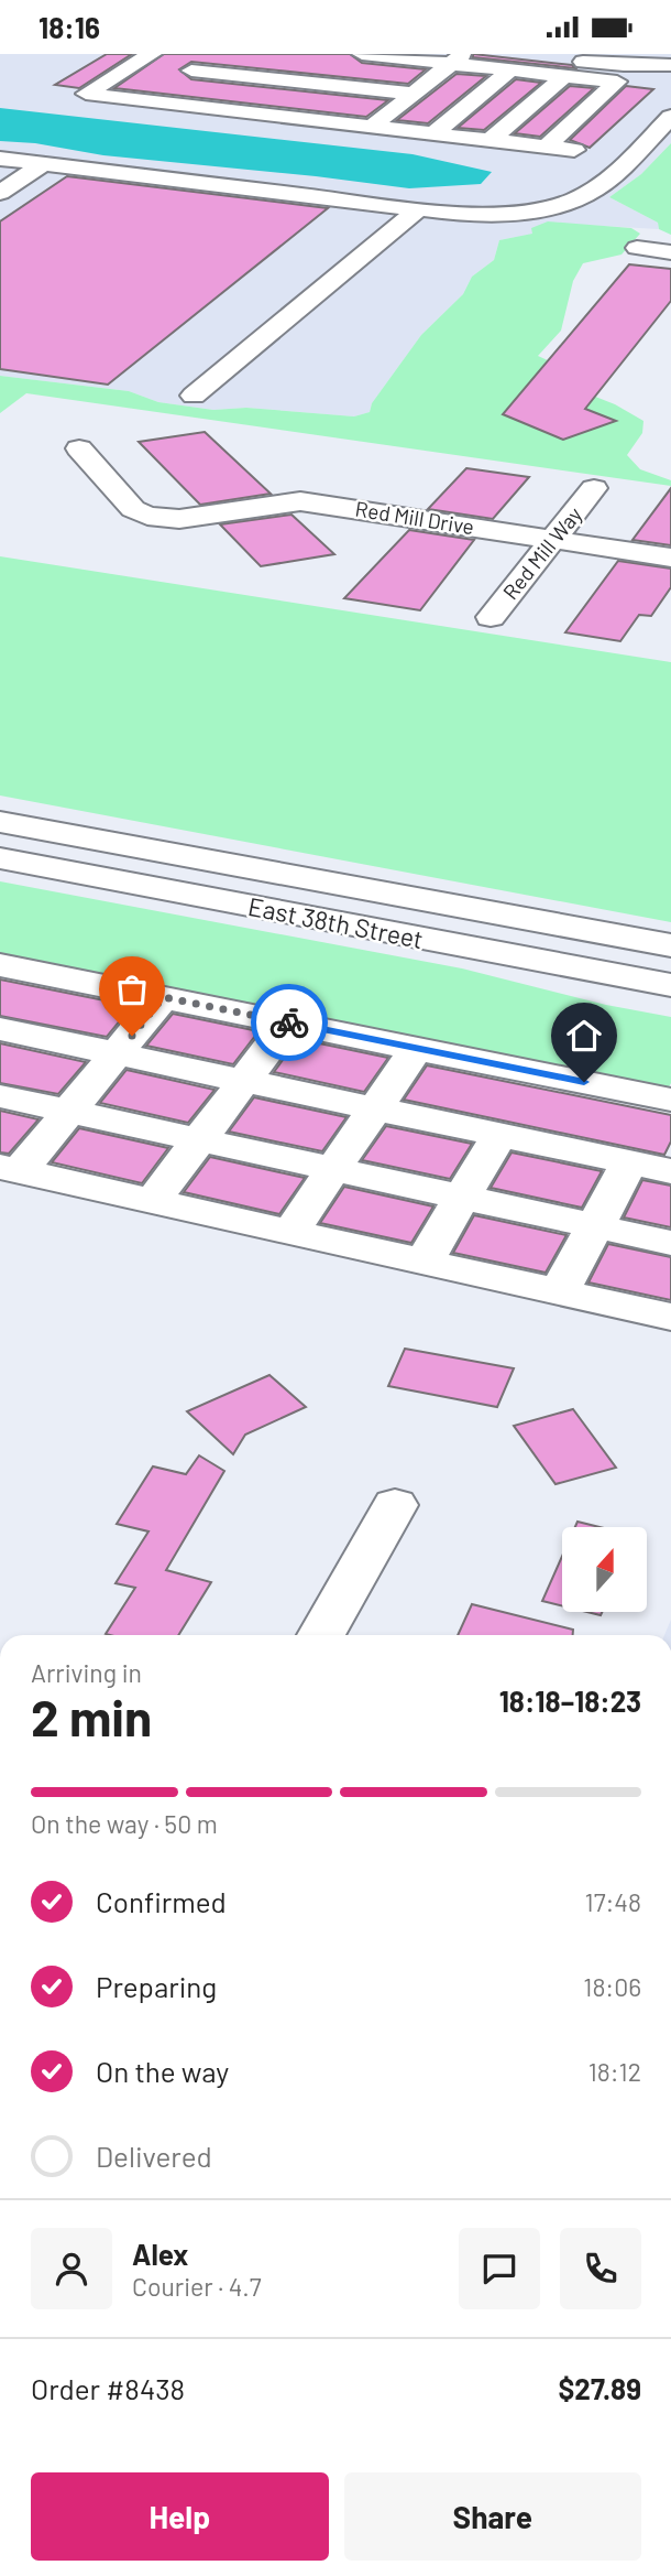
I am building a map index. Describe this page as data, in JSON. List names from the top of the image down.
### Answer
{
  "streets": {
    "street": ["Red Mill Drive", "Red Mill Way", "East 38th Street"]
  },
  "crossings": [
    ["Red Mill Drive", "Red Mill Way"]
  ],
  "north": "top",
  "page": {
    "status": "18:16",
    "heading": ["2 min", "Arriving in", "18:18–18:23"],
    "panel": [
      "Alex",
      "Courier · 4.7",
      "Order #8438",
      "$27.89"
    ],
    "bar": "On the way · 50 m",
    "list": [
      ["Confirmed", "17:48"],
      ["Preparing", "18:06"],
      ["On the way", "18:12"],
      "Delivered"
    ],
    "buttons": ["Help", "Share"]
  }
}
